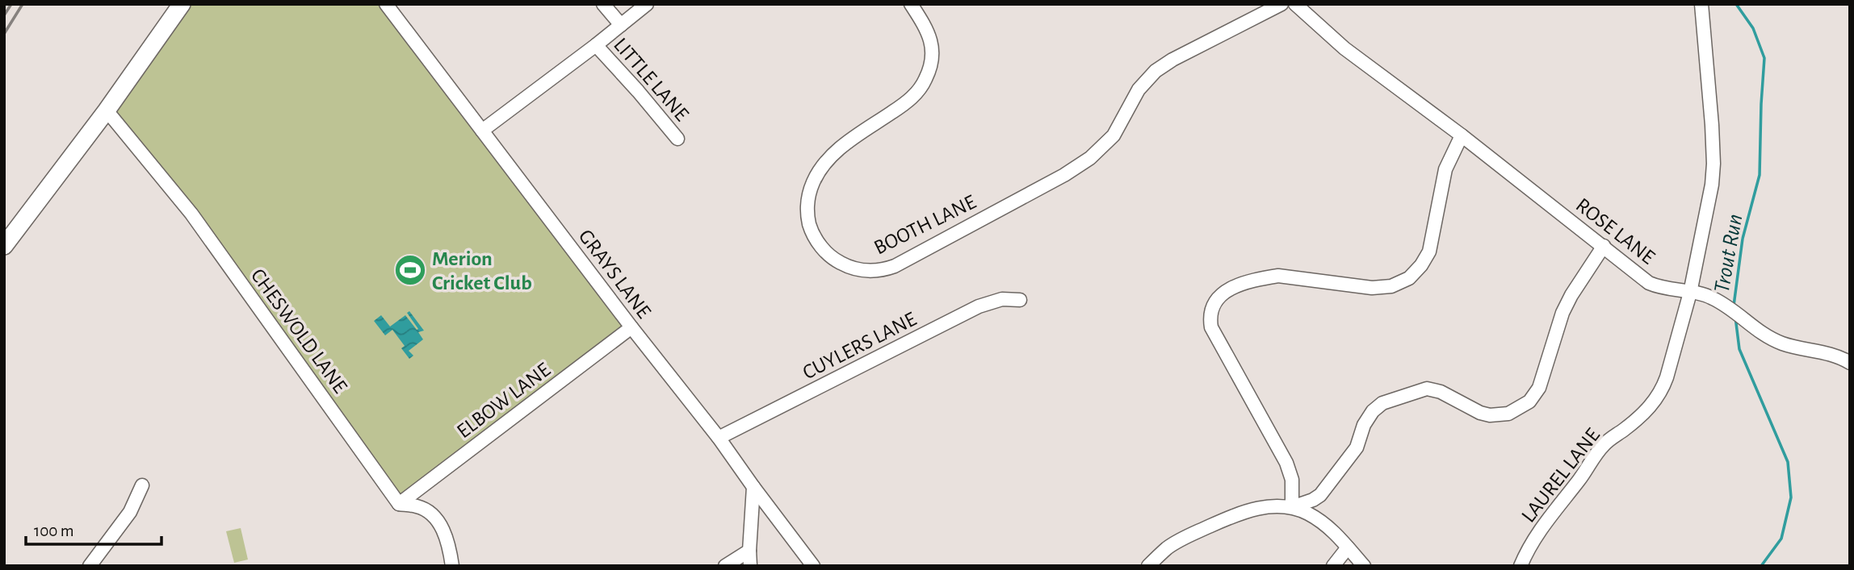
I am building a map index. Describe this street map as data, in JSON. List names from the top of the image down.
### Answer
{
  "streets": {
    "street": [
      "LITTLE LANE",
      "BOOTH LANE",
      "ROSE LANE",
      "GRAYS LANE",
      "CHESWOLD LANE",
      "CUYLERS LANE",
      "ELBOW LANE",
      "LAUREL LANE"
    ]
  },
  "crossings": [
    ["ROSE LANE", "LAUREL LANE"],
    ["GRAYS LANE", "CUYLERS LANE"],
    ["GRAYS LANE", "ELBOW LANE"],
    ["CHESWOLD LANE", "ELBOW LANE"]
  ],
  "water": ["Trout Run"],
  "places": {
    "sports": ["Merion Cricket Club"]
  },
  "scale_bar": "100 m"
}
